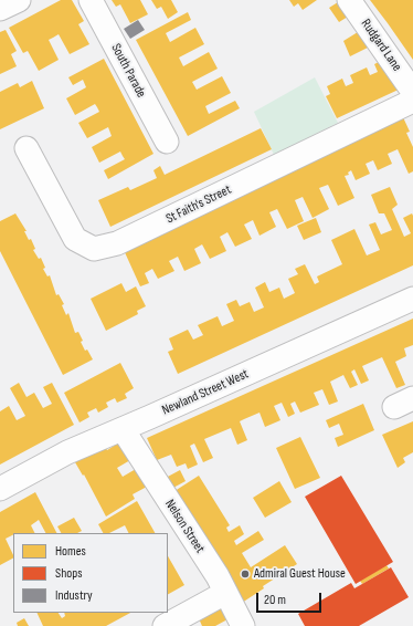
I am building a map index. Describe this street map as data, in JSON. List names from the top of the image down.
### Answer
{
  "streets": {
    "street": [
      "Rudgard Lane",
      "South Parade",
      "St Faith's Street",
      "Newland Street West",
      "Nelson Street"
    ]
  },
  "crossings": [
    ["Newland Street West", "Nelson Street"]
  ],
  "places": ["Admiral Guest House"],
  "legend": ["Homes", "Shops", "Industry"],
  "scale_bar": "20 m"
}
